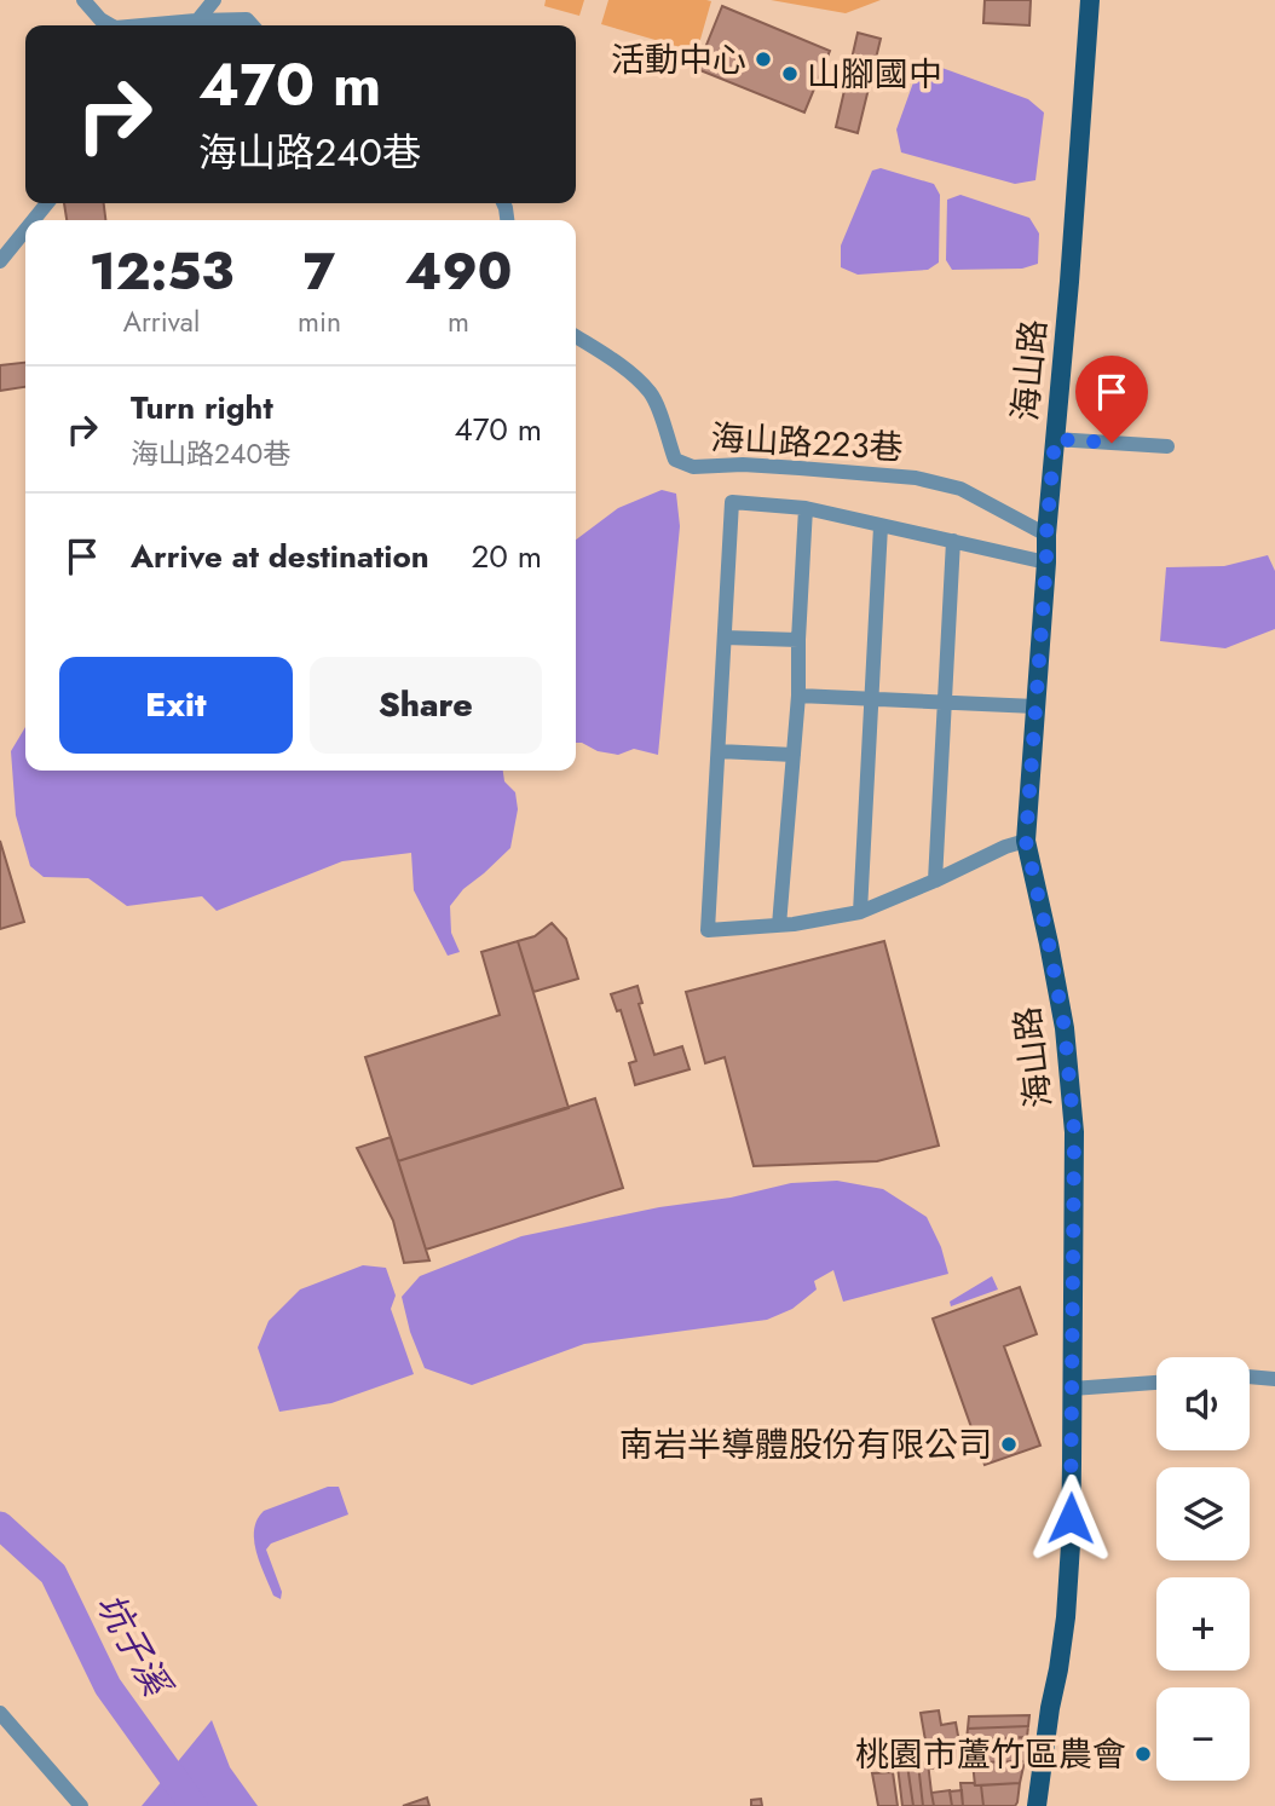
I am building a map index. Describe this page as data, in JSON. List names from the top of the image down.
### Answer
{
  "streets": {
    "main road": ["海山路"],
    "street": ["海山路223巷"]
  },
  "crossings": [
    ["海山路", "海山路223巷"]
  ],
  "water": ["坑子溪"],
  "places": [
    "活動中心",
    "山腳國中",
    "南岩半導體股份有限公司",
    "桃園市蘆竹區農會"
  ],
  "page": {
    "turn": ["470 m", "海山路240巷"],
    "eta": [
      "12:53",
      "Arrival",
      "7",
      "min",
      "490",
      "m"
    ],
    "list": [
      {
        "name": "Turn right",
        "note": "海山路240巷",
        "value": "470 m"
      },
      {
        "name": "Arrive at destination",
        "value": "20 m"
      }
    ],
    "buttons": ["Exit", "Share"],
    "map_buttons": ["+", "−"]
  }
}
